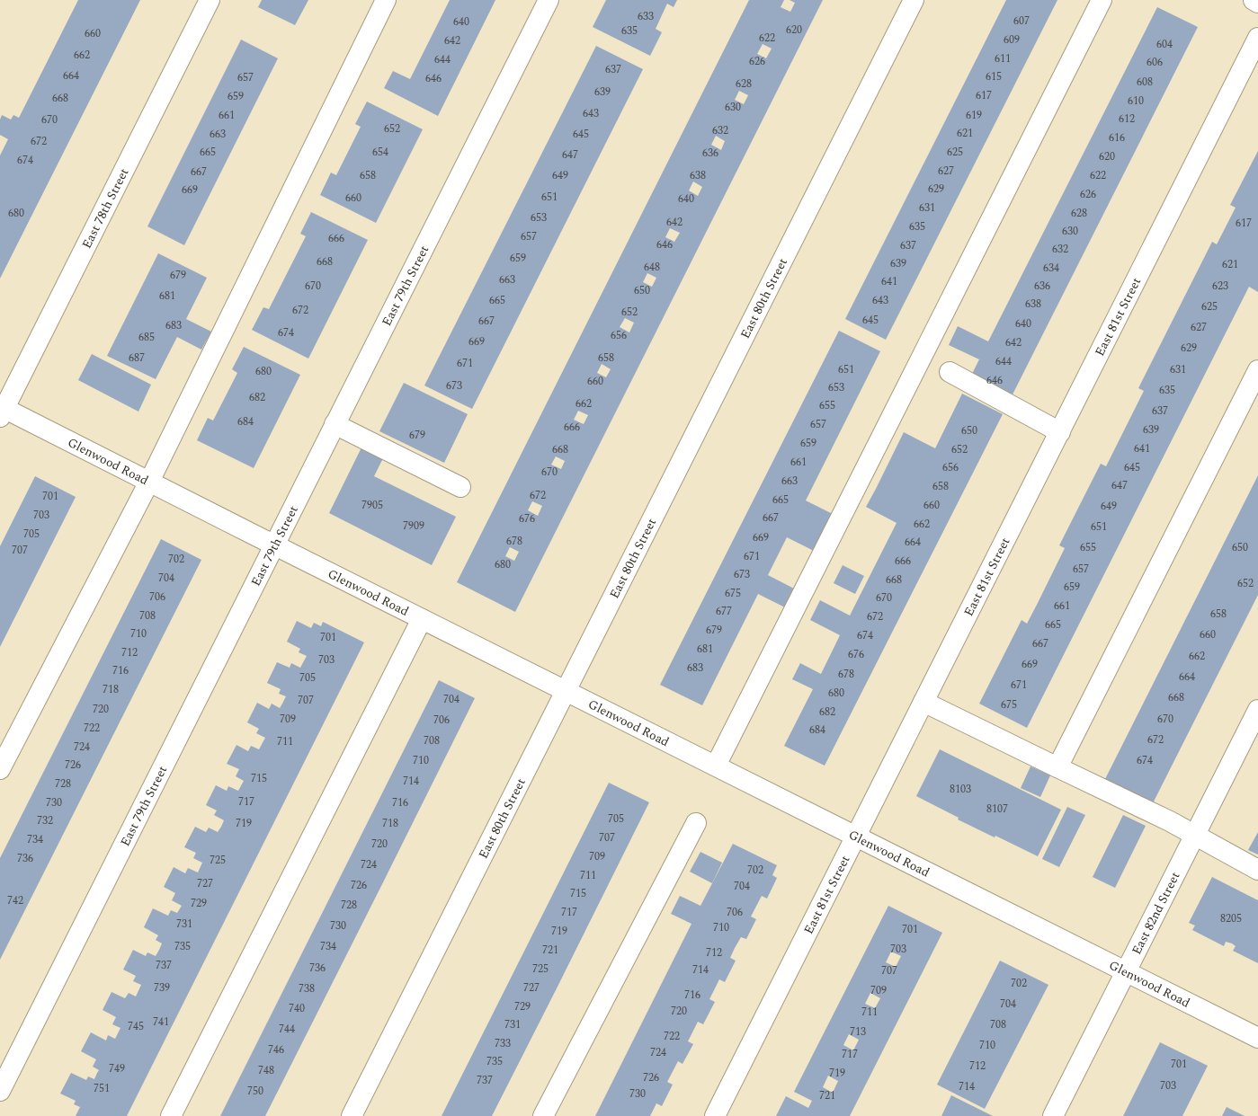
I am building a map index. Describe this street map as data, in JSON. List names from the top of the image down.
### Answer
{
  "streets": {
    "street": [
      "East 78th Street",
      "East 79th Street",
      "East 80th Street",
      "East 81st Street",
      "Glenwood Road",
      "East 82nd Street"
    ]
  },
  "crossings": [
    ["East 78th Street", "Glenwood Road"],
    ["East 79th Street", "Glenwood Road"],
    ["East 80th Street", "Glenwood Road"],
    ["East 81st Street", "Glenwood Road"],
    ["Glenwood Road", "East 82nd Street"]
  ],
  "house_numbers": [
    "633",
    "607",
    "640",
    "620",
    "635",
    "660",
    "622",
    "609",
    "642",
    "604",
    "662",
    "611",
    "644",
    "626",
    "606",
    "637",
    "664",
    "615",
    "657",
    "646",
    "608",
    "628",
    "639",
    "617",
    "659",
    "668",
    "610",
    "630",
    "643",
    "661",
    "619",
    "612",
    "670",
    "652",
    "632",
    "621",
    "663",
    "645",
    "616",
    "672",
    "665",
    "654",
    "625",
    "636",
    "647",
    "620",
    "674",
    "627",
    "667",
    "658",
    "649",
    "638",
    "622",
    "629",
    "669",
    "626",
    "651",
    "660",
    "640",
    "631",
    "680",
    "628",
    "653",
    "642",
    "617",
    "635",
    "630",
    "657",
    "666",
    "646",
    "637",
    "632",
    "659",
    "668",
    "639",
    "621",
    "648",
    "634",
    "679",
    "663",
    "641",
    "670",
    "636",
    "623",
    "650",
    "681",
    "665",
    "643",
    "638",
    "625",
    "672",
    "652",
    "645",
    "667",
    "640",
    "683",
    "627",
    "674",
    "656",
    "685",
    "669",
    "642",
    "629",
    "687",
    "658",
    "644",
    "671",
    "651",
    "631",
    "680",
    "646",
    "660",
    "673",
    "653",
    "635",
    "682",
    "662",
    "655",
    "637",
    "684",
    "657",
    "666",
    "639",
    "650",
    "679",
    "659",
    "641",
    "668",
    "652",
    "661",
    "656",
    "645",
    "670",
    "663",
    "647",
    "658",
    "672",
    "701",
    "665",
    "7905",
    "660",
    "649",
    "703",
    "667",
    "676",
    "662",
    "7909",
    "651",
    "705",
    "669",
    "678",
    "664",
    "655",
    "650",
    "707",
    "671",
    "702",
    "666",
    "680",
    "657",
    "673",
    "704",
    "668",
    "652",
    "659",
    "675",
    "706",
    "670",
    "661",
    "677",
    "658",
    "708",
    "672",
    "665",
    "679",
    "710",
    "660",
    "674",
    "701",
    "667",
    "681",
    "712",
    "676",
    "662",
    "703",
    "669",
    "683",
    "716",
    "678",
    "664",
    "705",
    "671",
    "718",
    "680",
    "668",
    "704",
    "707",
    "675",
    "720",
    "682",
    "709",
    "670",
    "706",
    "722",
    "684",
    "672",
    "708",
    "711",
    "724",
    "710",
    "674",
    "726",
    "715",
    "714",
    "728",
    "8103",
    "717",
    "730",
    "716",
    "8107",
    "705",
    "732",
    "719",
    "718",
    "707",
    "734",
    "720",
    "709",
    "736",
    "725",
    "724",
    "702",
    "711",
    "727",
    "726",
    "704",
    "715",
    "742",
    "729",
    "728",
    "717",
    "706",
    "8205",
    "731",
    "730",
    "710",
    "701",
    "719",
    "735",
    "734",
    "703",
    "721",
    "712",
    "737",
    "736",
    "725",
    "714",
    "707",
    "702",
    "739",
    "727",
    "738",
    "709",
    "716",
    "704",
    "729",
    "740",
    "720",
    "711",
    "741",
    "731",
    "708",
    "745",
    "744",
    "713",
    "722",
    "733",
    "710",
    "746",
    "724",
    "717",
    "735",
    "701",
    "712",
    "749",
    "748",
    "719",
    "726",
    "737",
    "703",
    "714",
    "751",
    "750",
    "730",
    "721"
  ]
}
